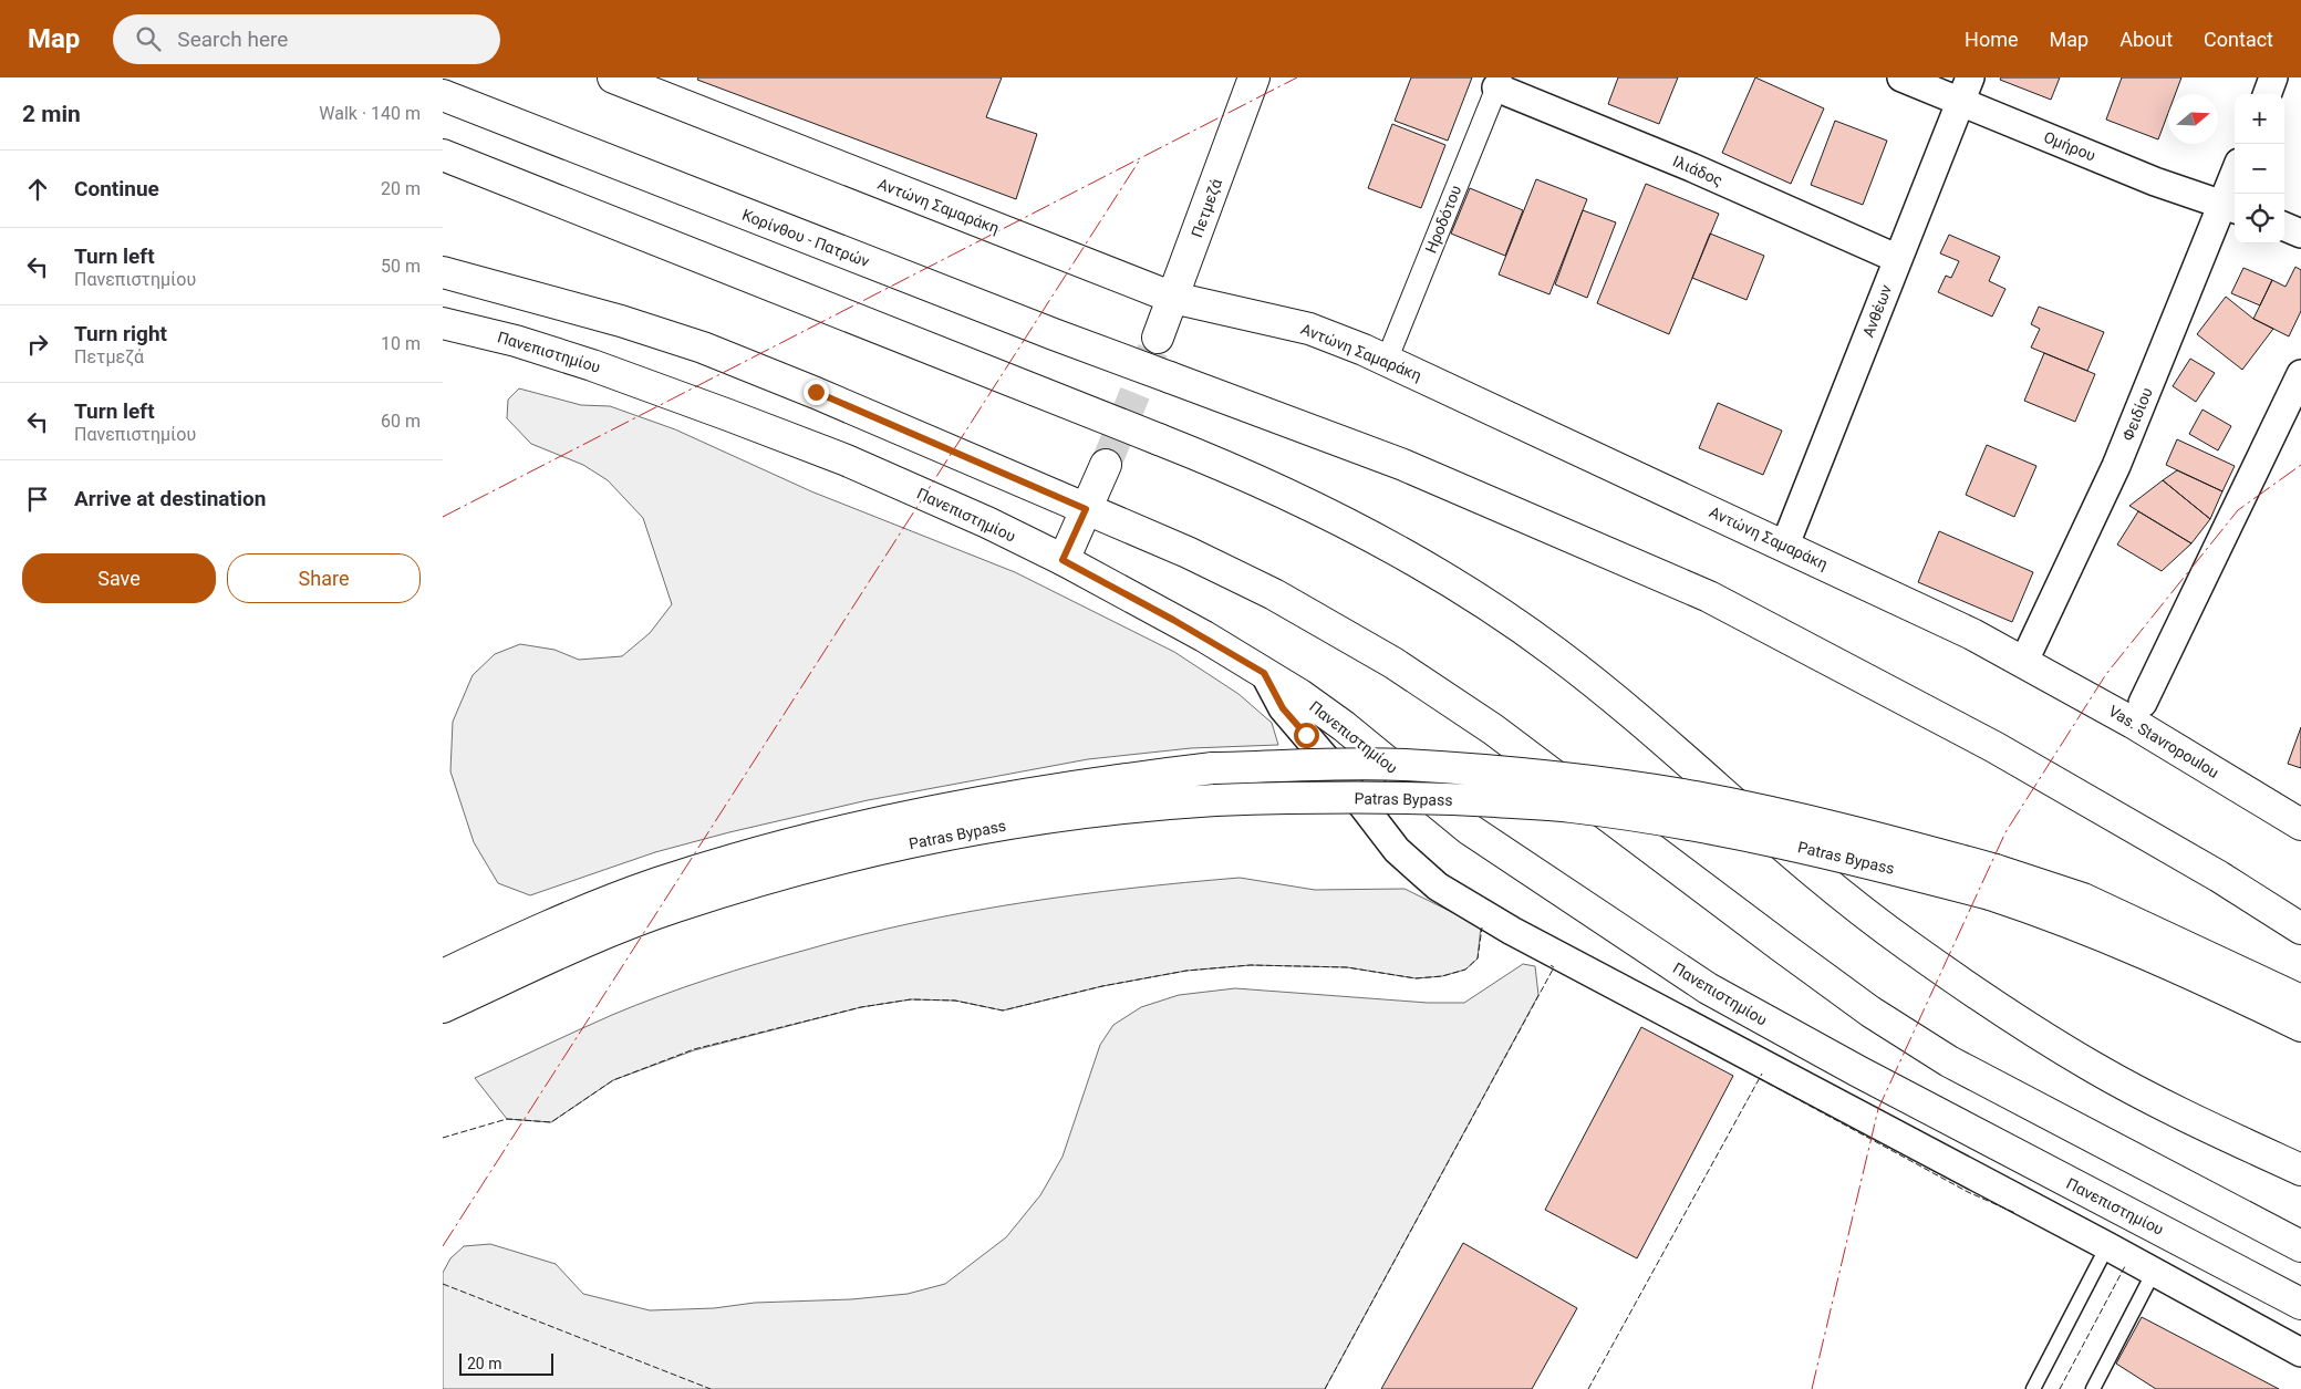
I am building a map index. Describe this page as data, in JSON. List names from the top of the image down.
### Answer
{
  "streets": {
    "main road": [
      "Αντώνη Σαμαράκη",
      "Πετμεζά",
      "Κορίνθου - Πατρών",
      "Πανεπιστημίου",
      "Vas. Stavropoulou",
      "Patras Bypass"
    ],
    "street": [
      "Ομήρου",
      "Ιλιάδος",
      "Ηροδότου",
      "Ανθέων",
      "Φειδίου"
    ]
  },
  "crossings": [
    ["Ομήρου", "Ανθέων"],
    ["Ομήρου", "Φειδίου"],
    ["Ιλιάδος", "Ηροδότου"],
    ["Ιλιάδος", "Ανθέων"],
    ["Αντώνη Σαμαράκη", "Πετμεζά"],
    ["Αντώνη Σαμαράκη", "Ηροδότου"],
    ["Αντώνη Σαμαράκη", "Ανθέων"],
    ["Αντώνη Σαμαράκη", "Φειδίου"],
    ["Αντώνη Σαμαράκη", "Vas. Stavropoulou"],
    ["Φειδίου", "Vas. Stavropoulou"]
  ],
  "scale_bar": "20 m",
  "north": "right",
  "page": {
    "header": "Map",
    "search": "Search here",
    "nav": [
      "Home",
      "Map",
      "About",
      "Contact"
    ],
    "heading": ["2 min", "Walk · 140 m"],
    "map_buttons": ["+", "−"],
    "list": [
      ["Continue", "20 m"],
      ["Turn left", "Πανεπιστημίου", "50 m"],
      ["Turn right", "Πετμεζά", "10 m"],
      ["Turn left", "Πανεπιστημίου", "60 m"],
      "Arrive at destination"
    ],
    "buttons": ["Save", "Share"],
    "scale": "20 m"
  }
}
